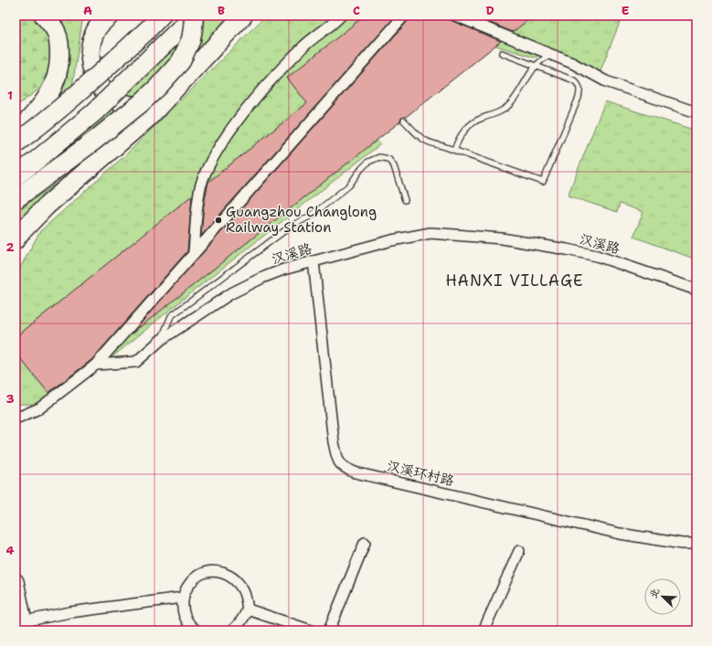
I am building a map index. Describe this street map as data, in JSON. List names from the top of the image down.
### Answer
{
  "streets": {
    "street": ["汉溪路", "汉溪环村路"]
  },
  "crossings": [
    ["汉溪路", "汉溪环村路"]
  ],
  "districts": ["HANXI VILLAGE"],
  "places": ["Guangzhou Changlong Railway Station"],
  "north": "top left",
  "grid": {
    "columns": [
      "A",
      "B",
      "C",
      "D",
      "E"
    ],
    "rows": [
      "1",
      "2",
      "3",
      "4"
    ]
  }
}
